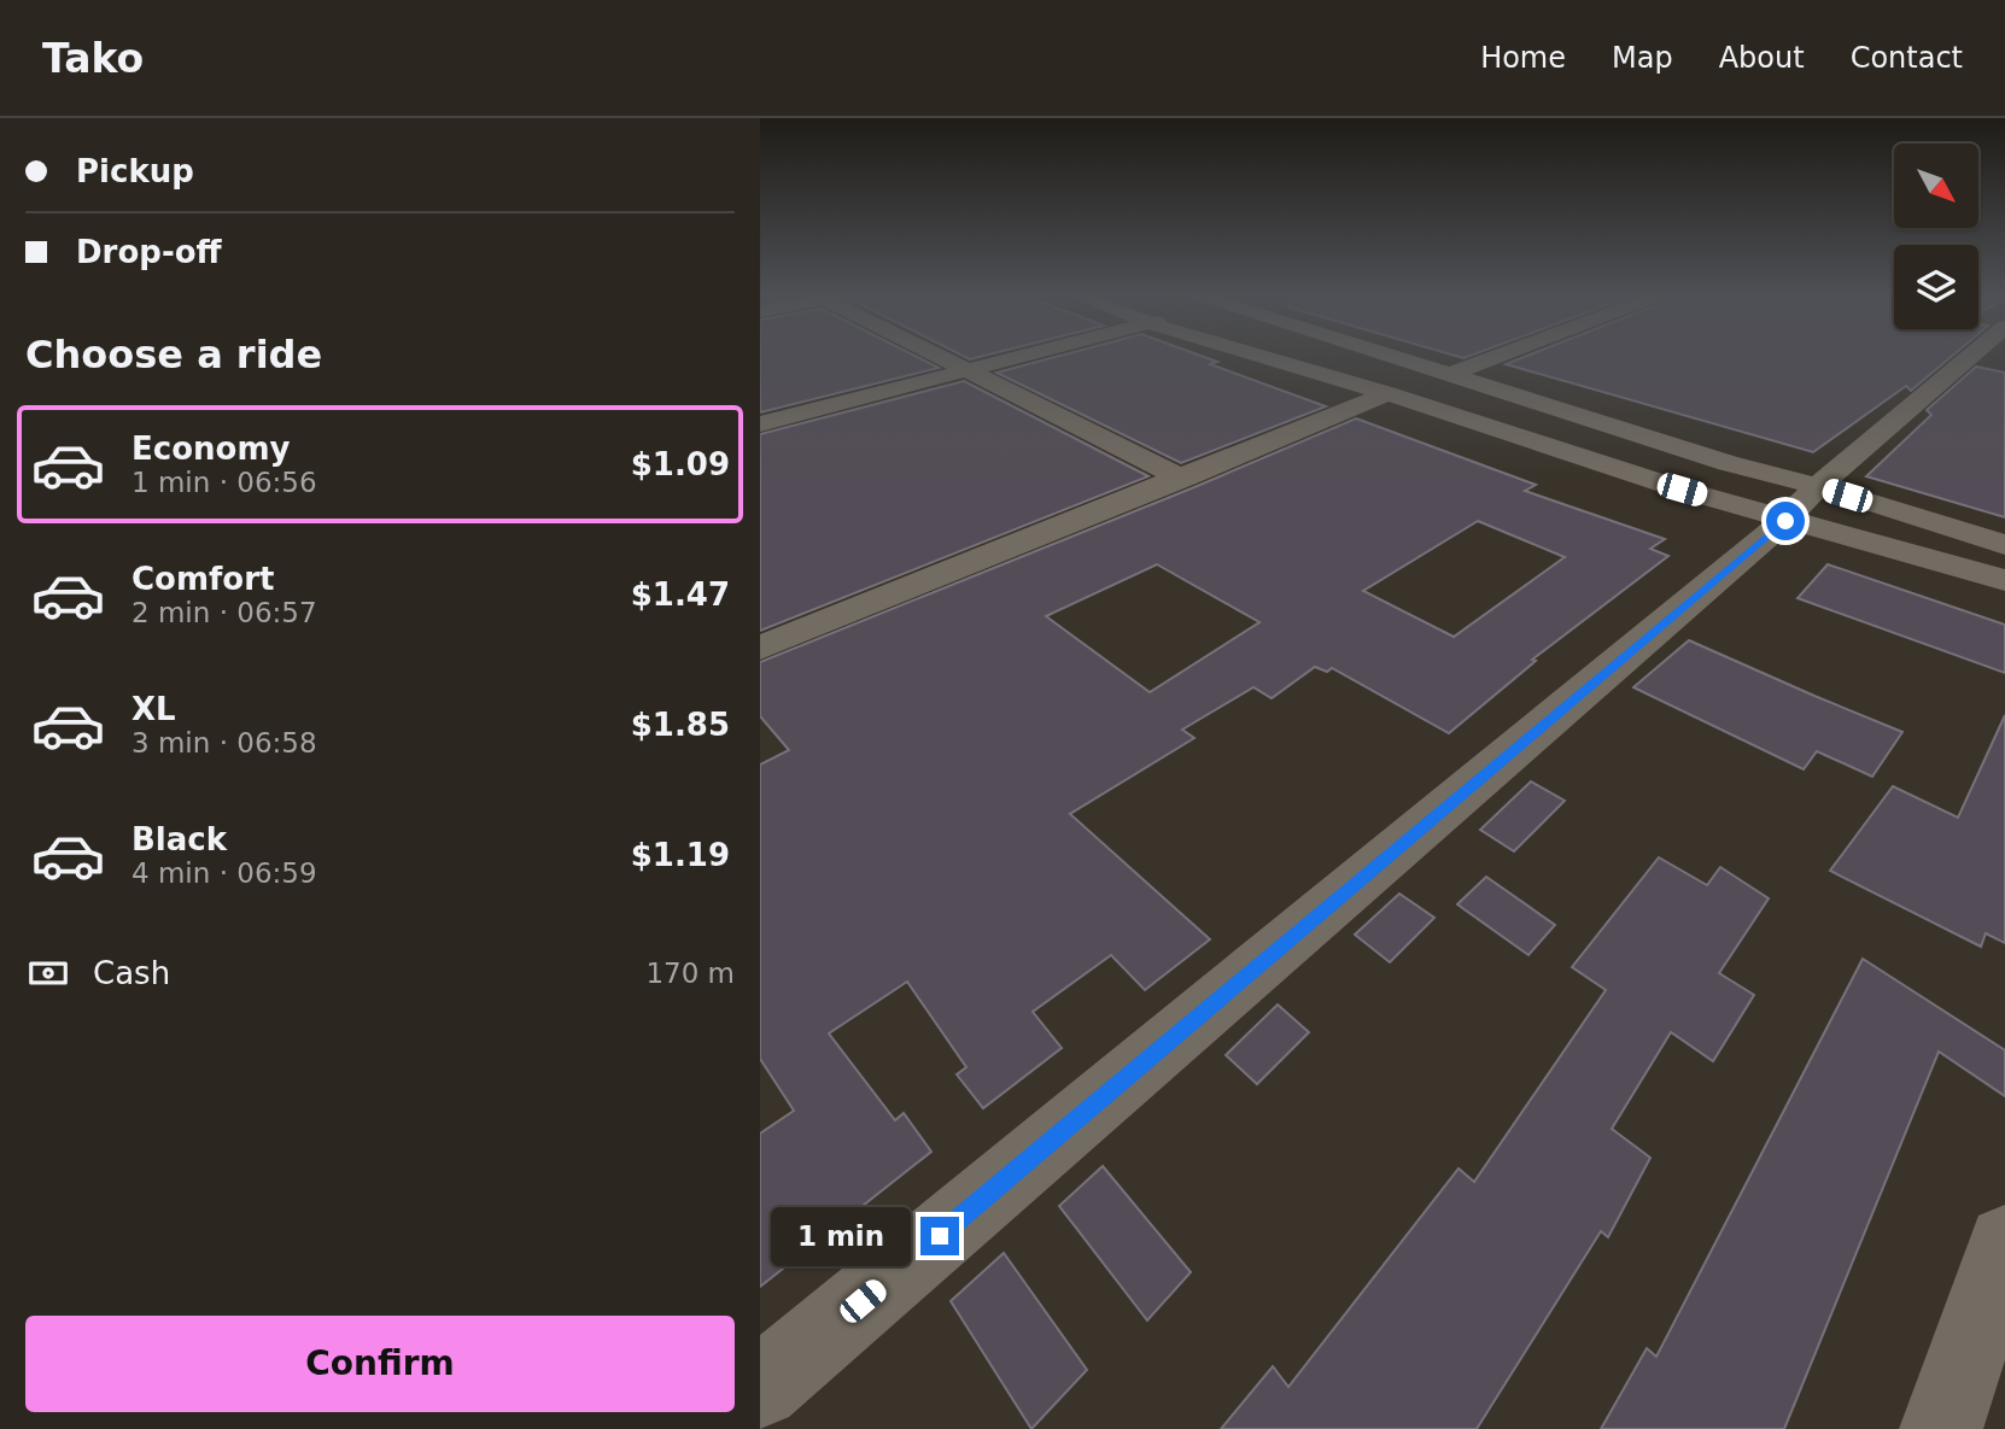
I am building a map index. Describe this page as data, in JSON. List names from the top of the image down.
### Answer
{
  "north": "bottom right",
  "page": {
    "header": "Tako",
    "nav": [
      "Home",
      "Map",
      "About",
      "Contact"
    ],
    "banner": ["Pickup", "Drop-off"],
    "heading": "Choose a ride",
    "list": [
      {
        "name": "Economy",
        "note": "1 min · 06:56",
        "value": "$1.09"
      },
      {
        "name": "Comfort",
        "note": "2 min · 06:57",
        "value": "$1.47"
      },
      {
        "name": "XL",
        "note": "3 min · 06:58",
        "value": "$1.85"
      },
      {
        "name": "Black",
        "note": "4 min · 06:59",
        "value": "$1.19"
      }
    ],
    "pay": ["Cash", "170 m"],
    "bubble": "1 min",
    "buttons": "Confirm"
  }
}
